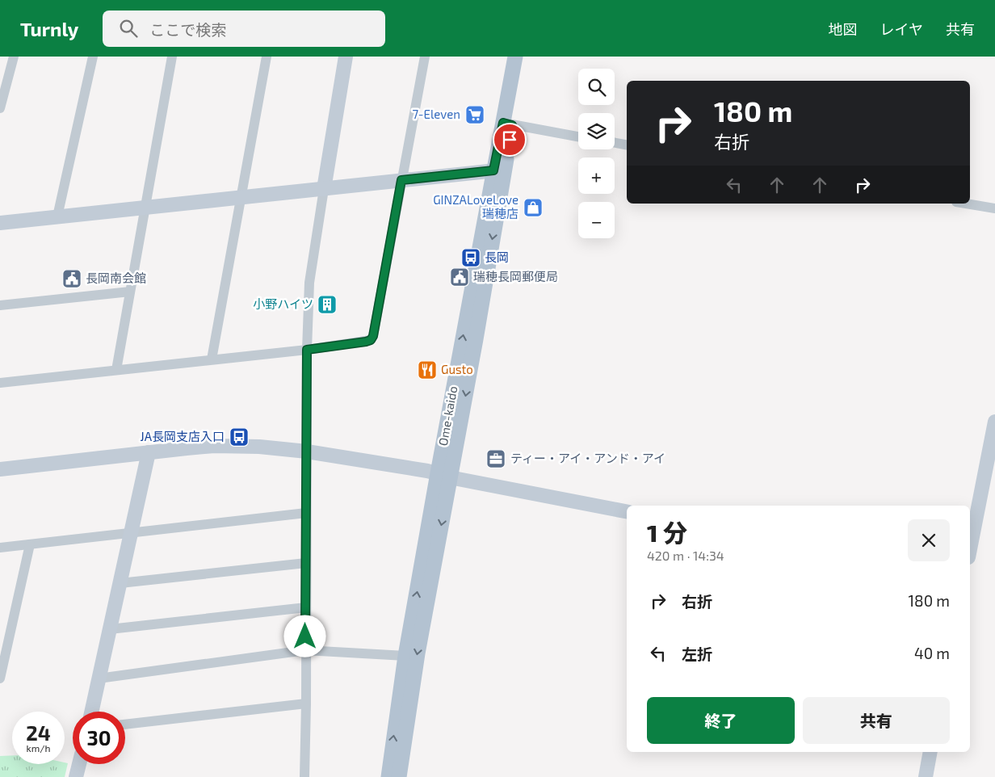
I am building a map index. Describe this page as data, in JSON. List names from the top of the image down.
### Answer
{
  "streets": {
    "main road": ["Ome-kaido"]
  },
  "places": {
    "supermarket": ["7-Eleven"],
    "shop": ["GINZALoveLove 瑞穂店"],
    "bus stop": ["長岡", "JA長岡支店入口"],
    "public building": ["瑞穂長岡郵便局", "長岡南会館"],
    "building": ["小野ハイツ"],
    "restaurant": ["Gusto"],
    "office": ["ティー・アイ・アンド・アイ"]
  },
  "page": {
    "header": "Turnly",
    "search": "ここで検索",
    "nav": ["地図", "レイヤ", "共有"],
    "map_buttons": ["+", "−"],
    "turn": ["180 m", "右折"],
    "heading": ["1 分", "420 m · 14:34"],
    "list": [
      {
        "name": "右折",
        "value": "180 m"
      },
      {
        "name": "左折",
        "value": "40 m"
      }
    ],
    "buttons": ["終了", "共有"],
    "speed": "24 km/h",
    "limit": "30"
  }
}
